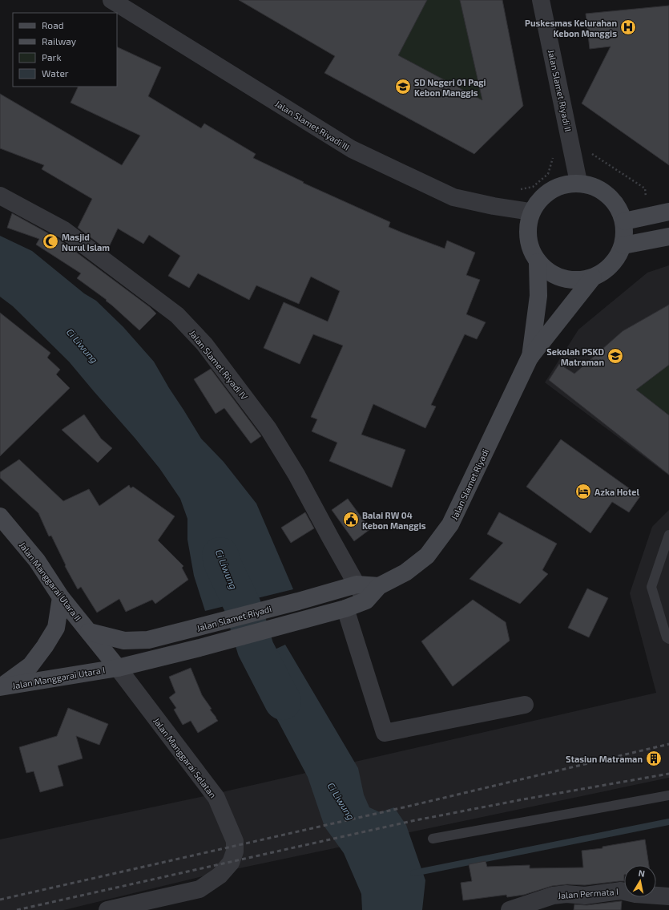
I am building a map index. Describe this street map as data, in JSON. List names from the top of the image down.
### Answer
{
  "streets": {
    "street": [
      "Jalan Slamet Riyadi II",
      "Jalan Slamet Riyadi III",
      "Jalan Slamet Riyadi IV",
      "Jalan Slamet Riyadi",
      "Jalan Manggarai Utara II",
      "Jalan Manggarai Utara I",
      "Jalan Manggarai Selatan",
      "Jalan Permata I"
    ]
  },
  "crossings": [
    ["Jalan Slamet Riyadi II", "Jalan Slamet Riyadi III"],
    ["Jalan Slamet Riyadi II", "Jalan Slamet Riyadi"],
    ["Jalan Slamet Riyadi III", "Jalan Slamet Riyadi"],
    ["Jalan Slamet Riyadi IV", "Jalan Slamet Riyadi"],
    ["Jalan Slamet Riyadi", "Jalan Manggarai Utara II"],
    ["Jalan Slamet Riyadi", "Jalan Manggarai Selatan"],
    ["Jalan Manggarai Utara II", "Jalan Manggarai Selatan"],
    ["Jalan Manggarai Utara I", "Jalan Manggarai Selatan"]
  ],
  "water": ["Ci Liwung"],
  "places": {
    "hospital": ["Puskesmas Kelurahan Kebon Manggis"],
    "school or university": ["SD Negeri 01 Pagi Kebon Manggis", "Sekolah PSKD Matraman"],
    "mosque": ["Masjid Nurul Islam"],
    "hotel": ["Azka Hotel"],
    "public building": ["Balai RW 04 Kebon Manggis"],
    "building": ["Stasiun Matraman"]
  },
  "legend": [
    "Road",
    "Railway",
    "Park",
    "Water"
  ],
  "north": "top"
}
